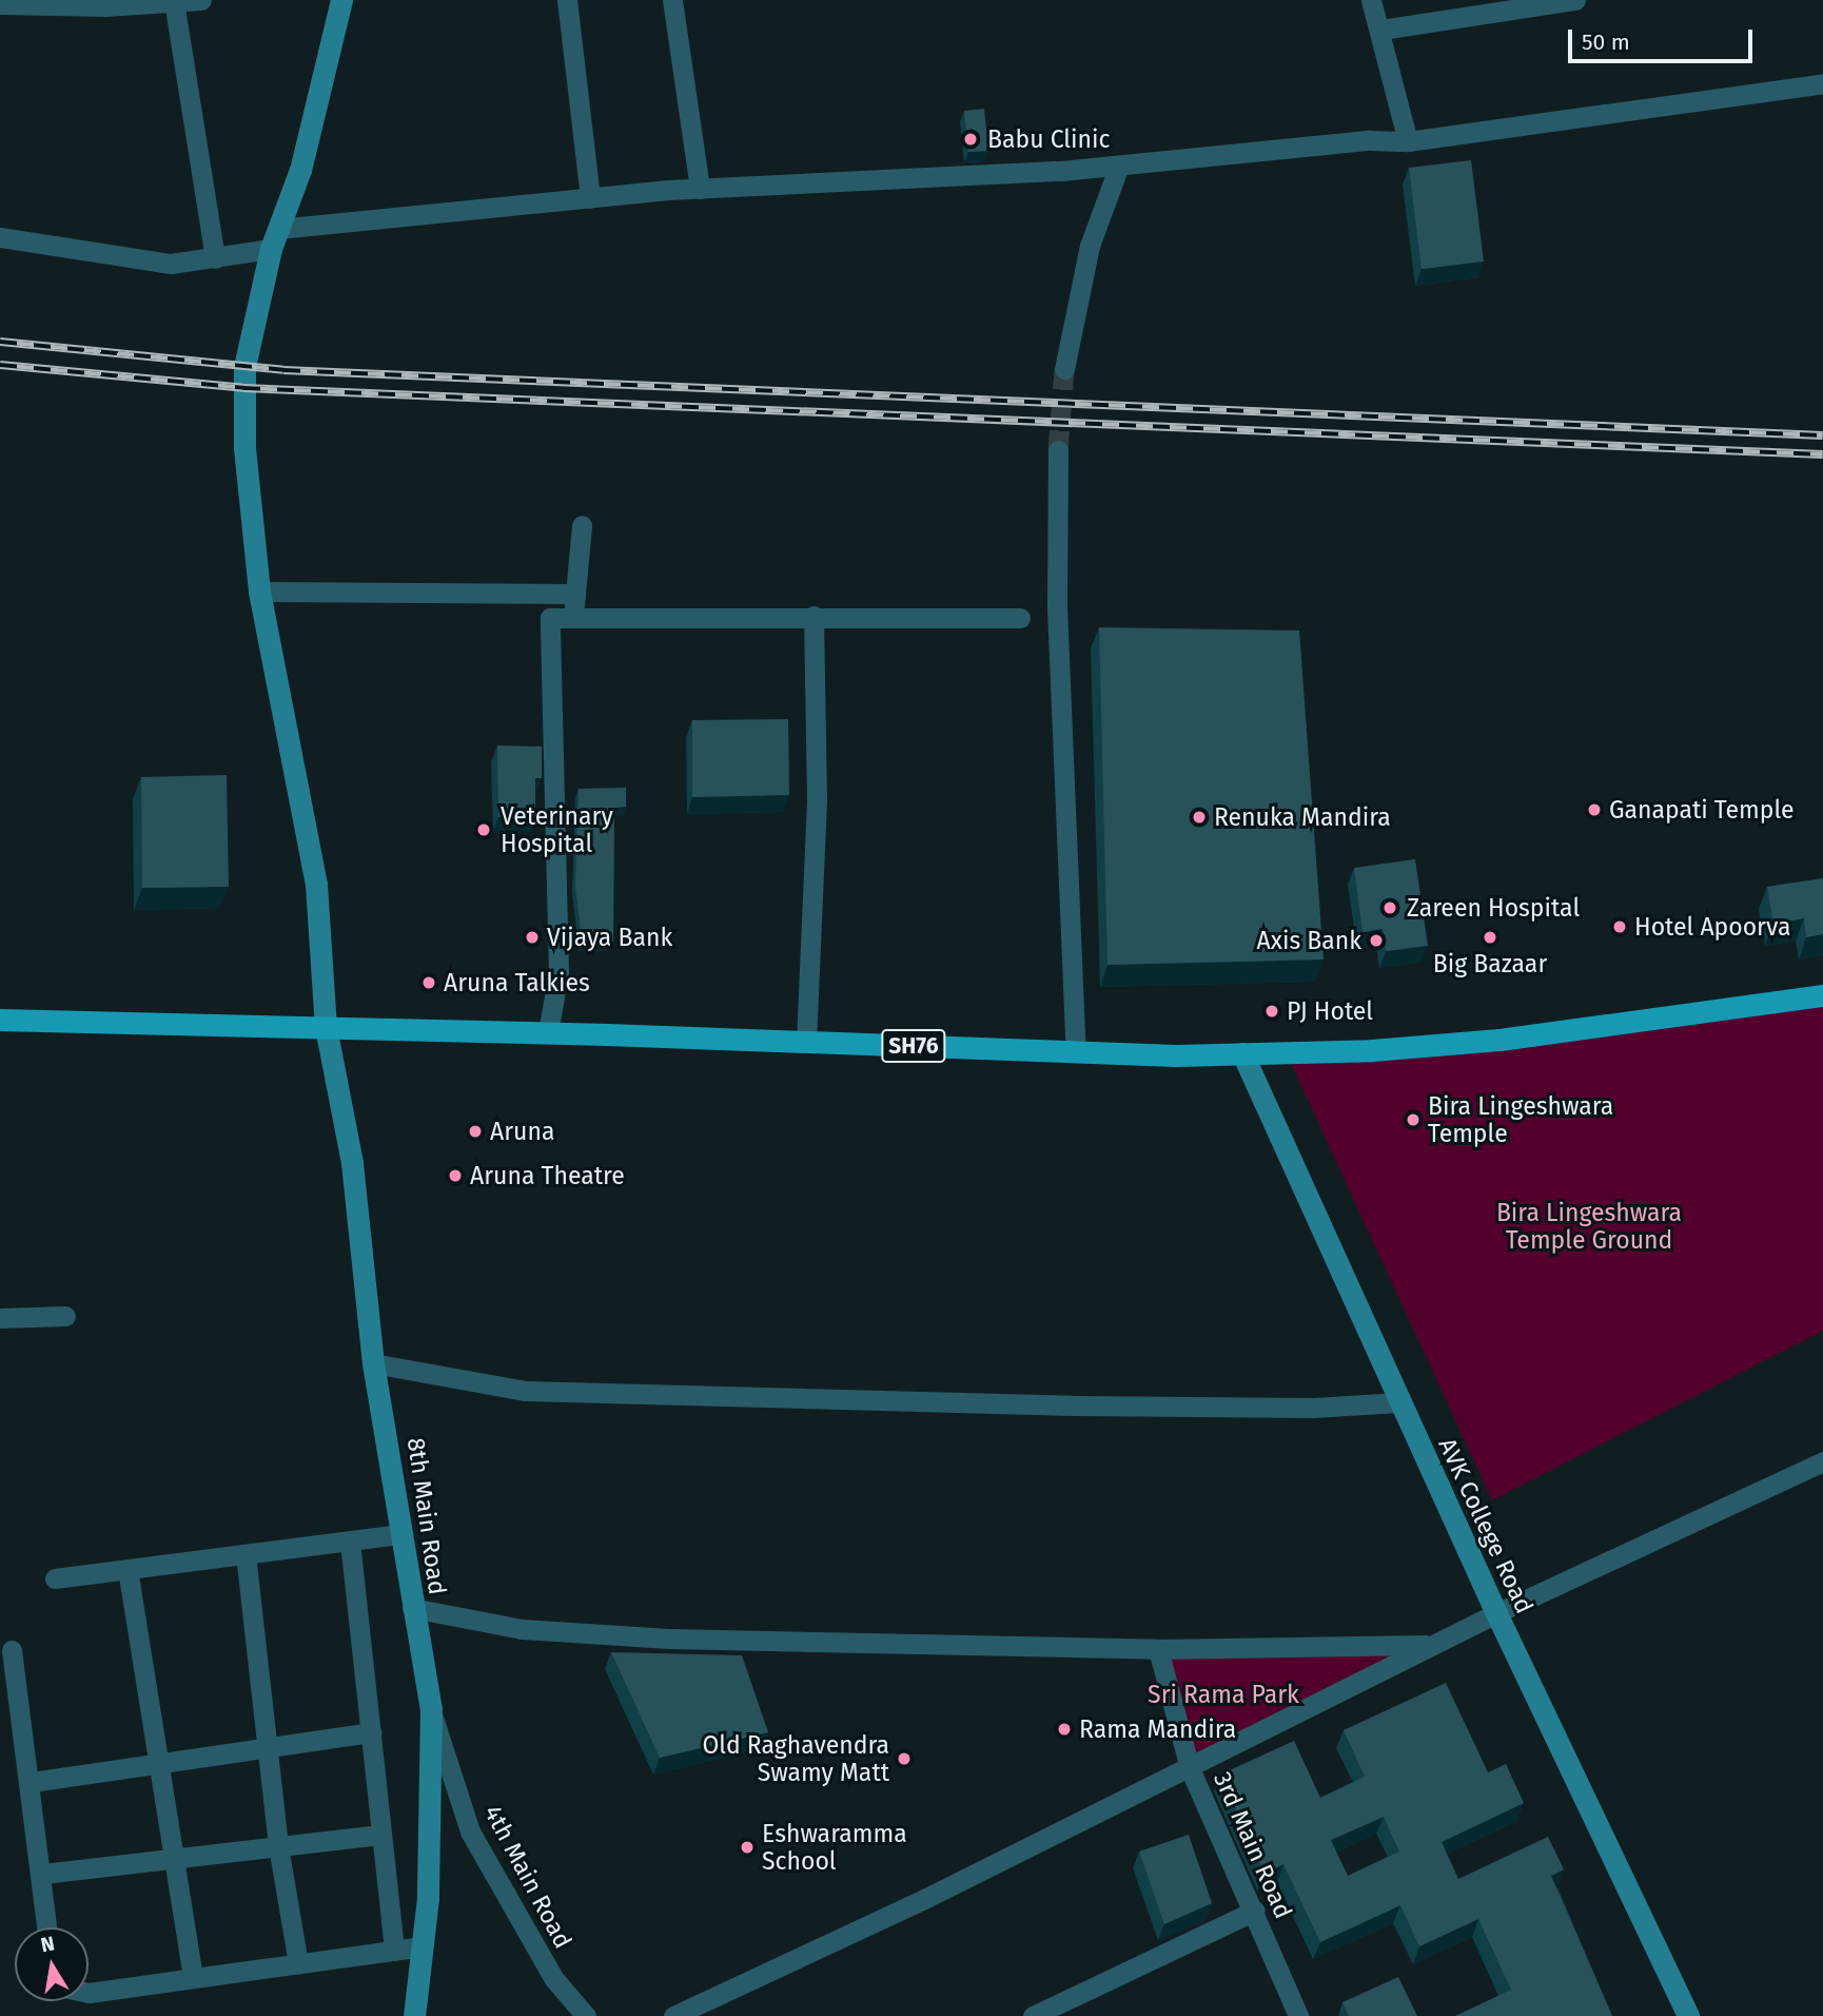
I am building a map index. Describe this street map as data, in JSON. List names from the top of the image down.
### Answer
{
  "streets": {
    "main road": ["SH76"],
    "street": [
      "8th Main Road",
      "AVK College Road",
      "3rd Main Road",
      "4th Main Road"
    ]
  },
  "crossings": [
    ["SH76", "8th Main Road"],
    ["SH76", "AVK College Road"],
    ["8th Main Road", "4th Main Road"]
  ],
  "parks": ["Bira Lingeshwara Temple Ground", "Sri Rama Park"],
  "places": [
    "Babu Clinic",
    "Ganapati Temple",
    "Renuka Mandira",
    "Veterinary Hospital",
    "Zareen Hospital",
    "Hotel Apoorva",
    "Vijaya Bank",
    "Big Bazaar",
    "Axis Bank",
    "Aruna Talkies",
    "PJ Hotel",
    "Bira Lingeshwara Temple",
    "Aruna",
    "Aruna Theatre",
    "Rama Mandira",
    "Old Raghavendra Swamy Matt",
    "Eshwaramma School"
  ],
  "scale_bar": "50 m",
  "north": "top"
}
